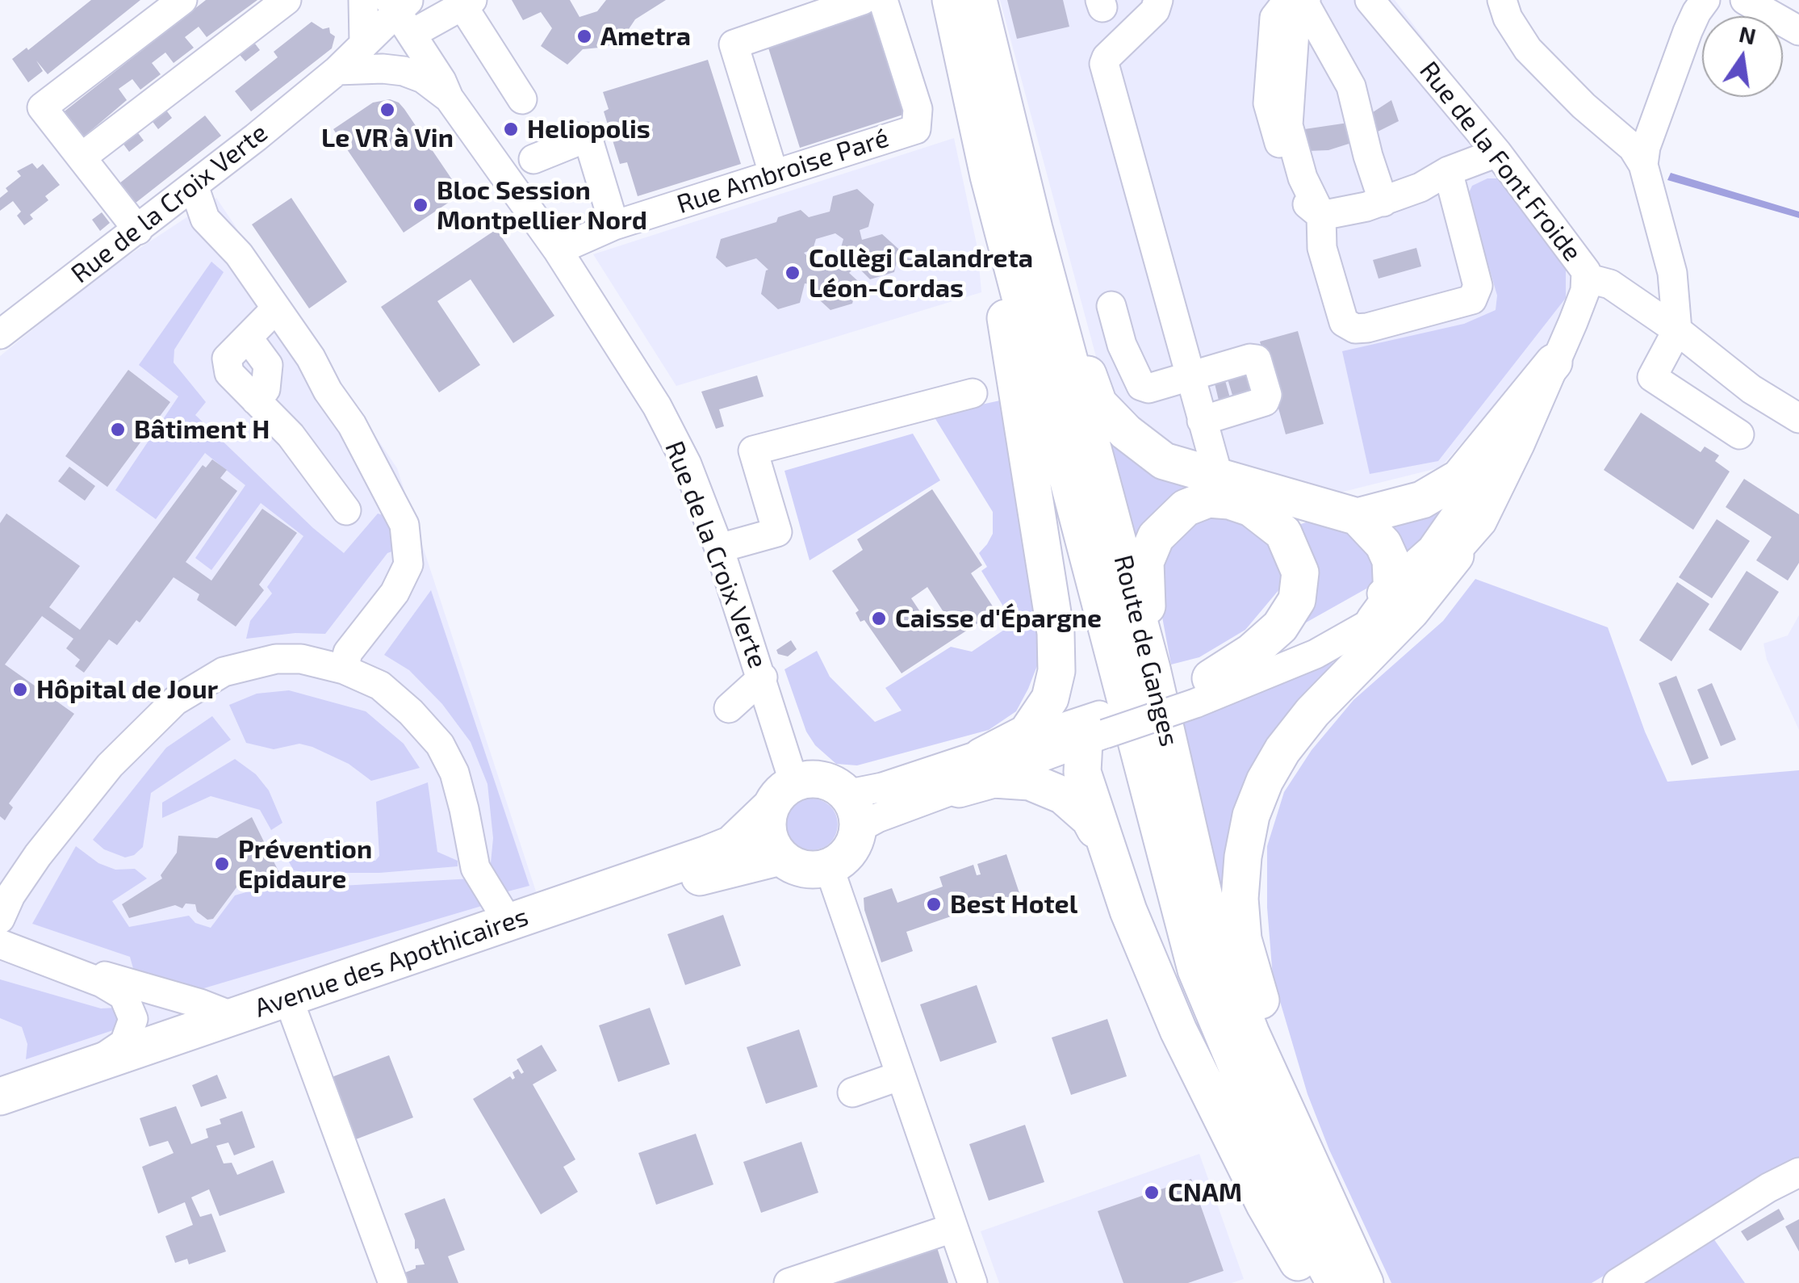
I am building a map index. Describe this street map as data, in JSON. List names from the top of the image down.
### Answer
{
  "streets": {
    "main road": ["Route de Ganges", "Avenue des Apothicaires"],
    "street": ["Rue de la Font Froide", "Rue Ambroise Paré", "Rue de la Croix Verte"]
  },
  "crossings": [
    ["Rue Ambroise Paré", "Rue de la Croix Verte"],
    ["Rue de la Croix Verte", "Avenue des Apothicaires"]
  ],
  "places": [
    "Ametra",
    "Le VR à Vin",
    "Heliopolis",
    "Bloc Session Montpellier Nord",
    "Collègi Calandreta Léon-Cordas",
    "Bâtiment H",
    "Caisse d'Épargne",
    "Hôpital de Jour",
    "Prévention Epidaure",
    "Best Hotel",
    "CNAM"
  ],
  "north": "top"
}
